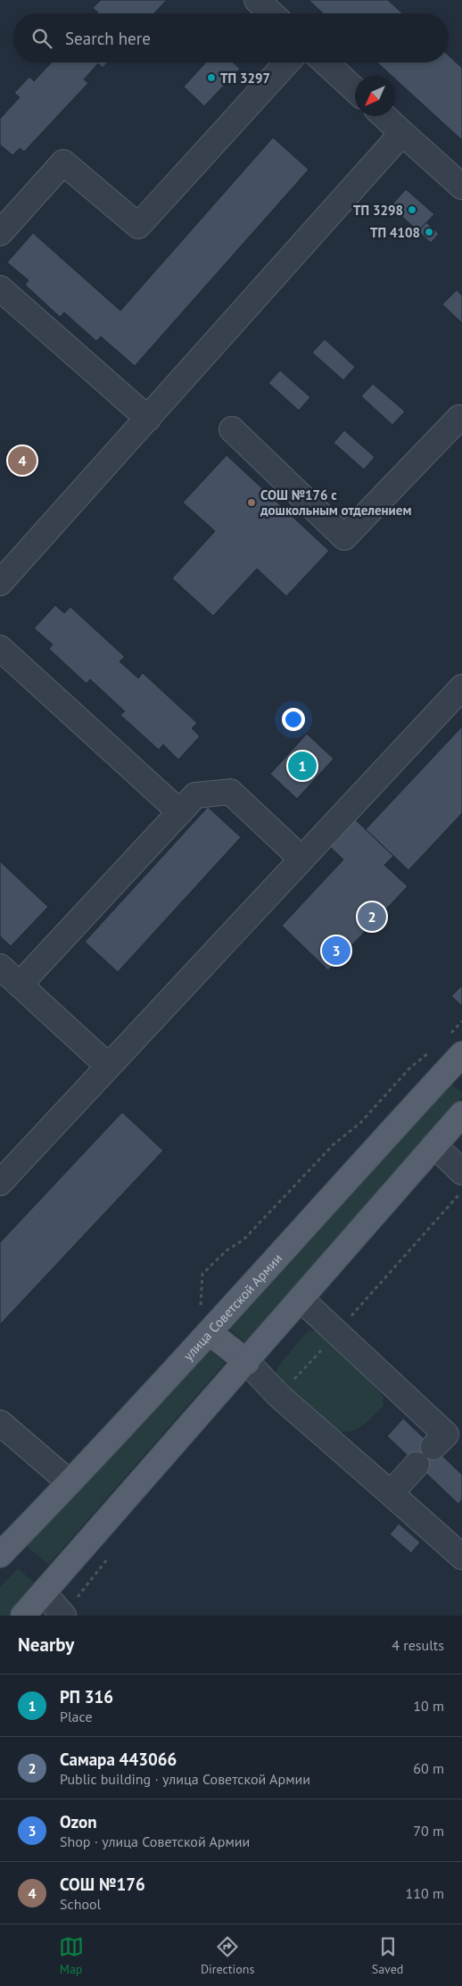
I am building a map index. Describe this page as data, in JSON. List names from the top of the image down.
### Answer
{
  "streets": {
    "main road": ["улица Советской Армии"]
  },
  "places": [
    "ТП 3297",
    "ТП 3298",
    "ТП 4108",
    "СОШ №176 с дошкольным отделением"
  ],
  "north": "bottom left",
  "page": {
    "search": "Search here",
    "pins": [
      "4",
      "1",
      "2",
      "3"
    ],
    "heading": ["Nearby", "4 results"],
    "list": [
      {
        "mark": "1",
        "name": "РП 316",
        "note": "Place",
        "value": "10 m"
      },
      {
        "mark": "2",
        "name": "Самара 443066",
        "note": "Public building · улица Советской Армии",
        "value": "60 m"
      },
      {
        "mark": "3",
        "name": "Ozon",
        "note": "Shop · улица Советской Армии",
        "value": "70 m"
      },
      {
        "mark": "4",
        "name": "СОШ №176",
        "note": "School",
        "value": "110 m"
      }
    ],
    "nav": ["Map", "Directions", "Saved"]
  }
}
